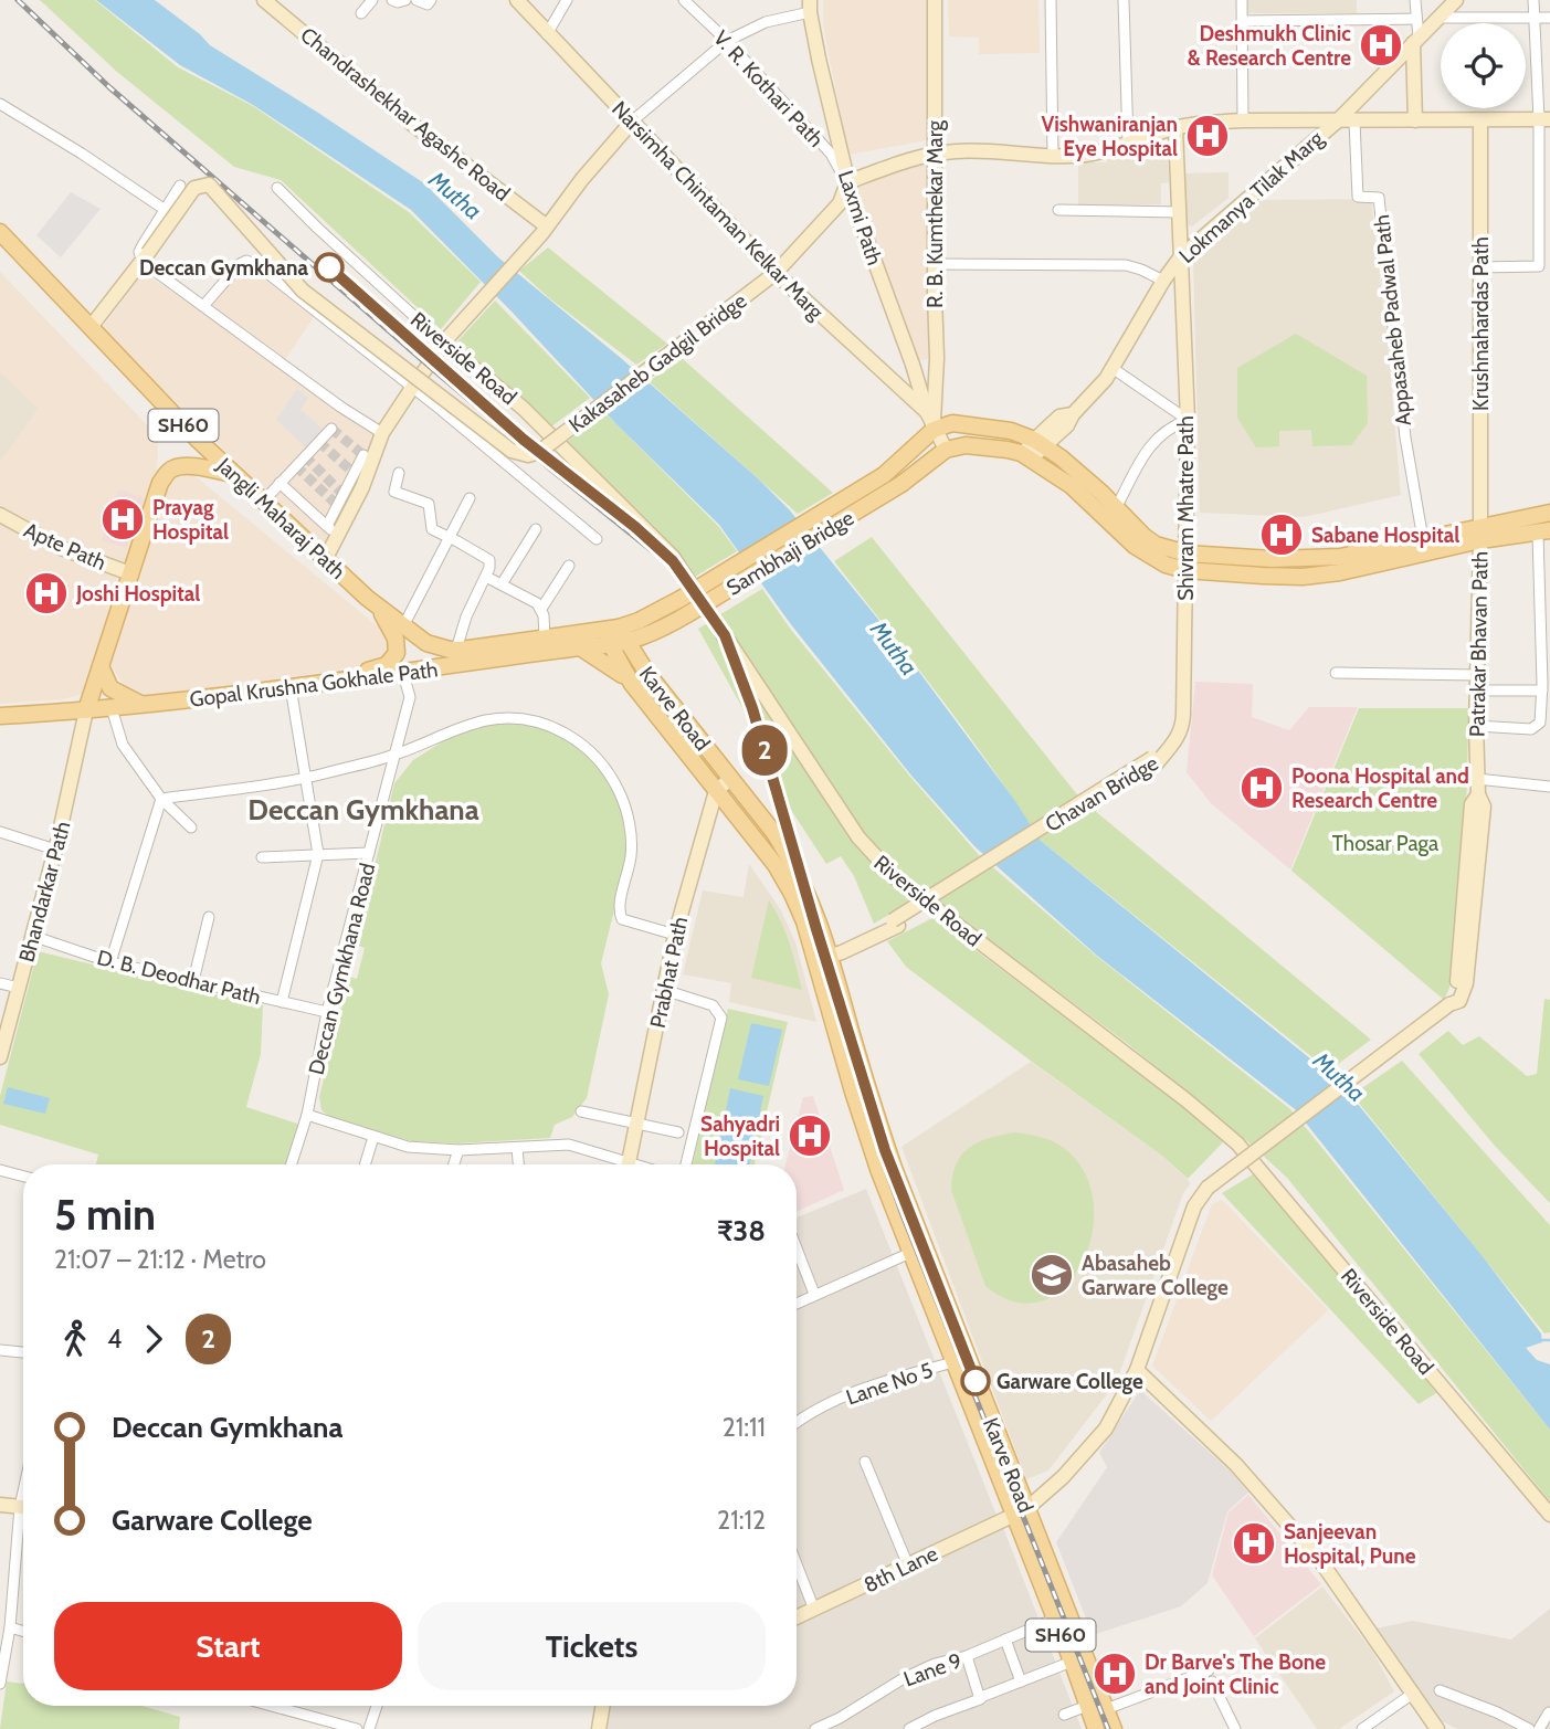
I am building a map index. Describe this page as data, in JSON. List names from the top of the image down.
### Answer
{
  "streets": {
    "main road": [
      "SH60",
      "Jangli Maharaj Path",
      "Sambhaji Bridge",
      "Gopal Krushna Gokhale Path",
      "Karve Road"
    ],
    "street": [
      "V. R. Kothari Path",
      "Chandrashekhar Agashe Road",
      "Lokmanya Tilak Marg",
      "Narsimha Chintaman Kelkar Marg",
      "R. B. Kumthekar Marg",
      "Laxmi Path",
      "Appasaheb Padwal Path",
      "Krushnahardas Path",
      "Riverside Road",
      "Kakasaheb Gadgil Bridge",
      "Shivram Mhatre Path",
      "Apte Path",
      "Patrakar Bhavan Path",
      "Chavan Bridge",
      "Bhandarkar Path",
      "Deccan Gymkhana Road",
      "Prabhat Path",
      "D. B. Deodhar Path",
      "Lane No 5",
      "8th Lane",
      "Lane 9"
    ]
  },
  "crossings": [
    ["V. R. Kothari Path", "Laxmi Path"],
    ["Lokmanya Tilak Marg", "Shivram Mhatre Path"],
    ["Narsimha Chintaman Kelkar Marg", "Laxmi Path"],
    ["Narsimha Chintaman Kelkar Marg", "Kakasaheb Gadgil Bridge"],
    ["R. B. Kumthekar Marg", "Laxmi Path"],
    ["R. B. Kumthekar Marg", "Sambhaji Bridge"],
    ["Laxmi Path", "Sambhaji Bridge"],
    ["Krushnahardas Path", "Patrakar Bhavan Path"],
    ["Shivram Mhatre Path", "Chavan Bridge"],
    ["Jangli Maharaj Path", "Gopal Krushna Gokhale Path"],
    ["Sambhaji Bridge", "Gopal Krushna Gokhale Path"],
    ["Sambhaji Bridge", "Karve Road"],
    ["Patrakar Bhavan Path", "8th Lane"],
    ["Gopal Krushna Gokhale Path", "Karve Road"],
    ["Gopal Krushna Gokhale Path", "Bhandarkar Path"],
    ["Gopal Krushna Gokhale Path", "Deccan Gymkhana Road"],
    ["Karve Road", "Chavan Bridge"],
    ["Karve Road", "Prabhat Path"],
    ["Karve Road", "Lane No 5"],
    ["Karve Road", "8th Lane"],
    ["Karve Road", "Lane 9"],
    ["Bhandarkar Path", "D. B. Deodhar Path"],
    ["Deccan Gymkhana Road", "D. B. Deodhar Path"]
  ],
  "districts": ["Deccan Gymkhana"],
  "water": ["Mutha"],
  "parks": ["Thosar Paga"],
  "places": {
    "hospital": [
      "Deshmukh Clinic & Research Centre",
      "Vishwaniranjan Eye Hospital",
      "Prayag Hospital",
      "Sabane Hospital",
      "Joshi Hospital",
      "Poona Hospital and Research Centre",
      "Sahyadri Hospital",
      "Sanjeevan Hospital, Pune",
      "Dr Barve's The Bone and Joint Clinic"
    ],
    "other": ["Deccan Gymkhana", "Garware College"],
    "school or university": ["Abasaheb Garware College"]
  },
  "lines": ["metro line 2"],
  "page": {
    "on_map": "2",
    "heading": ["5 min", "21:07 – 21:12 · Metro", "₹38"],
    "legs": ["4", "2"],
    "list": [
      {
        "name": "Deccan Gymkhana",
        "value": "21:11"
      },
      {
        "name": "Garware College",
        "value": "21:12"
      }
    ],
    "buttons": ["Start", "Tickets"]
  }
}
